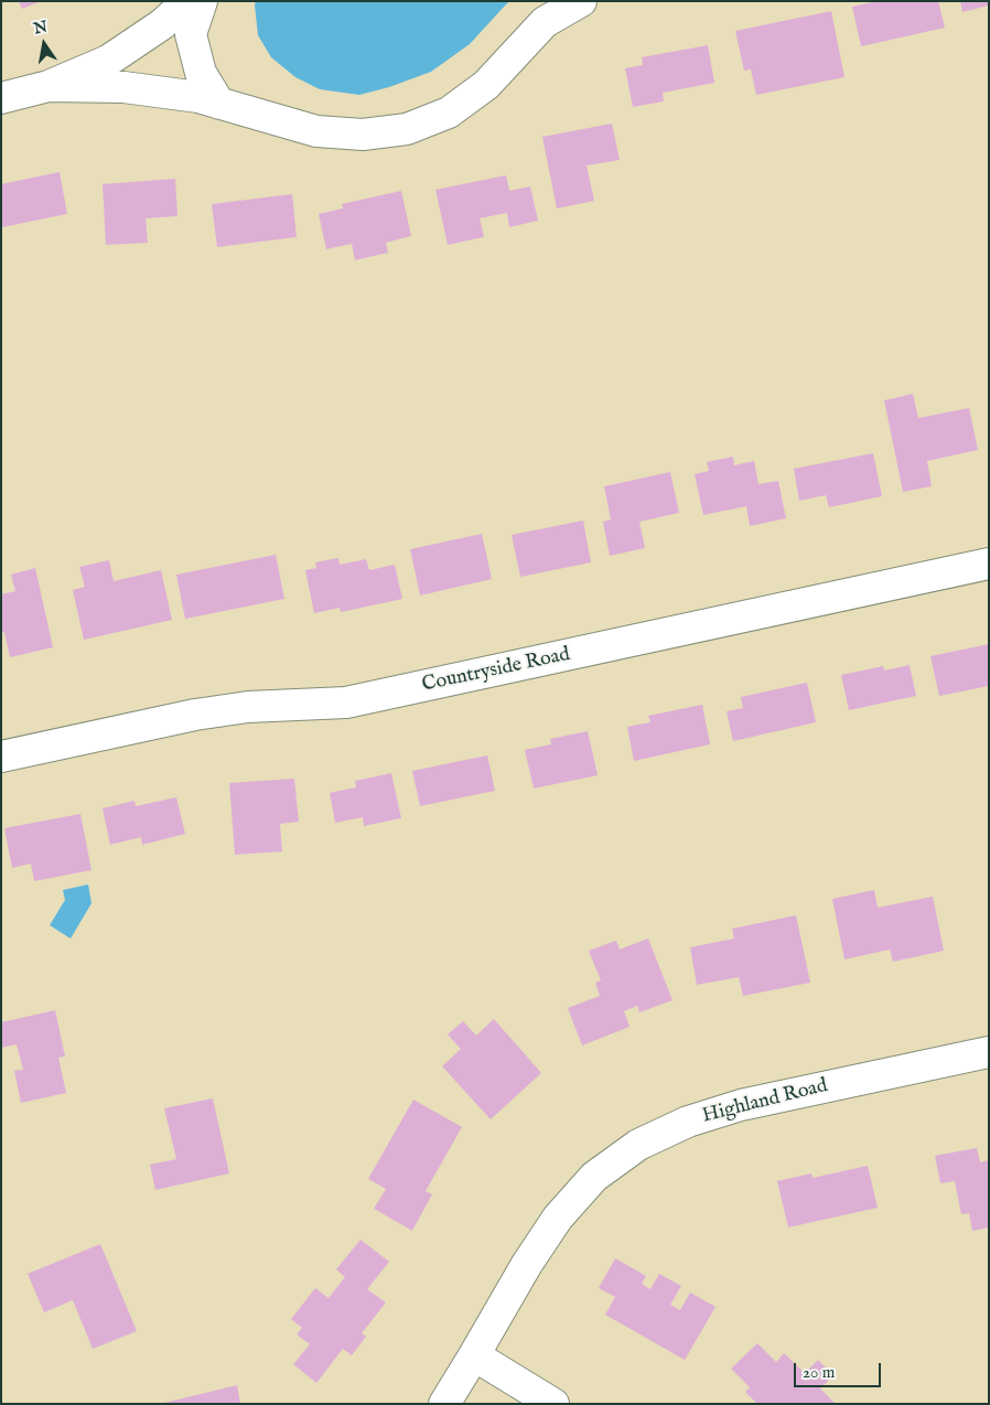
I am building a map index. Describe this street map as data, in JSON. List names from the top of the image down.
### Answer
{
  "streets": {
    "street": ["Countryside Road", "Highland Road"]
  },
  "scale_bar": "20 m",
  "north": "top"
}
